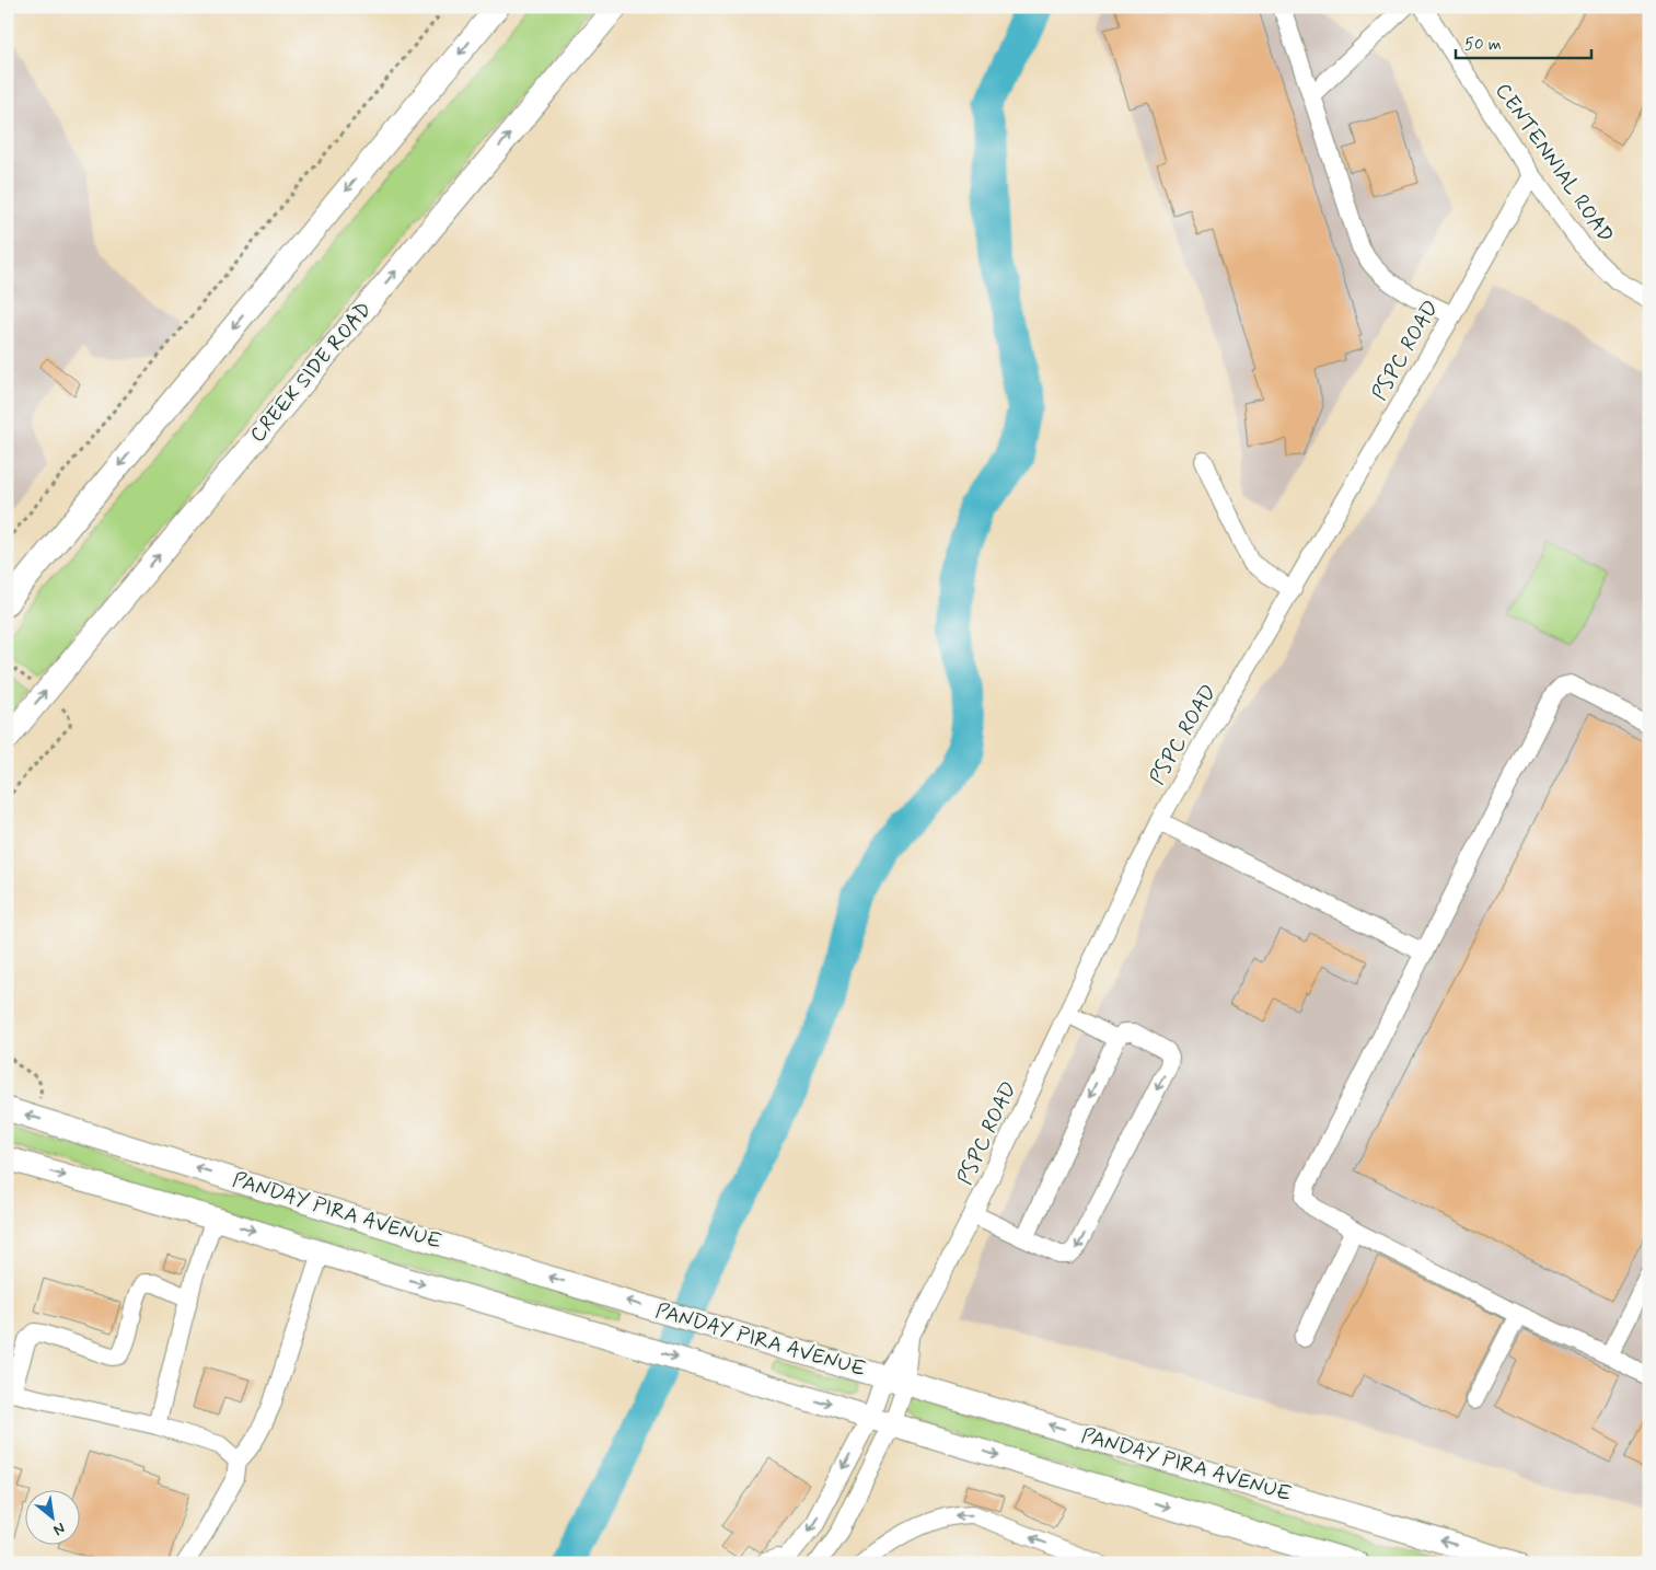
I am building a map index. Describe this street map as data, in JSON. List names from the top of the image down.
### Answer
{
  "streets": {
    "main road": ["CREEK SIDE ROAD", "PANDAY PIRA AVENUE"],
    "street": ["CENTENNIAL ROAD", "PSPC ROAD"]
  },
  "crossings": [
    ["CENTENNIAL ROAD", "PSPC ROAD"],
    ["PSPC ROAD", "PANDAY PIRA AVENUE"]
  ],
  "scale_bar": "50 m",
  "north": "bottom right"
}
